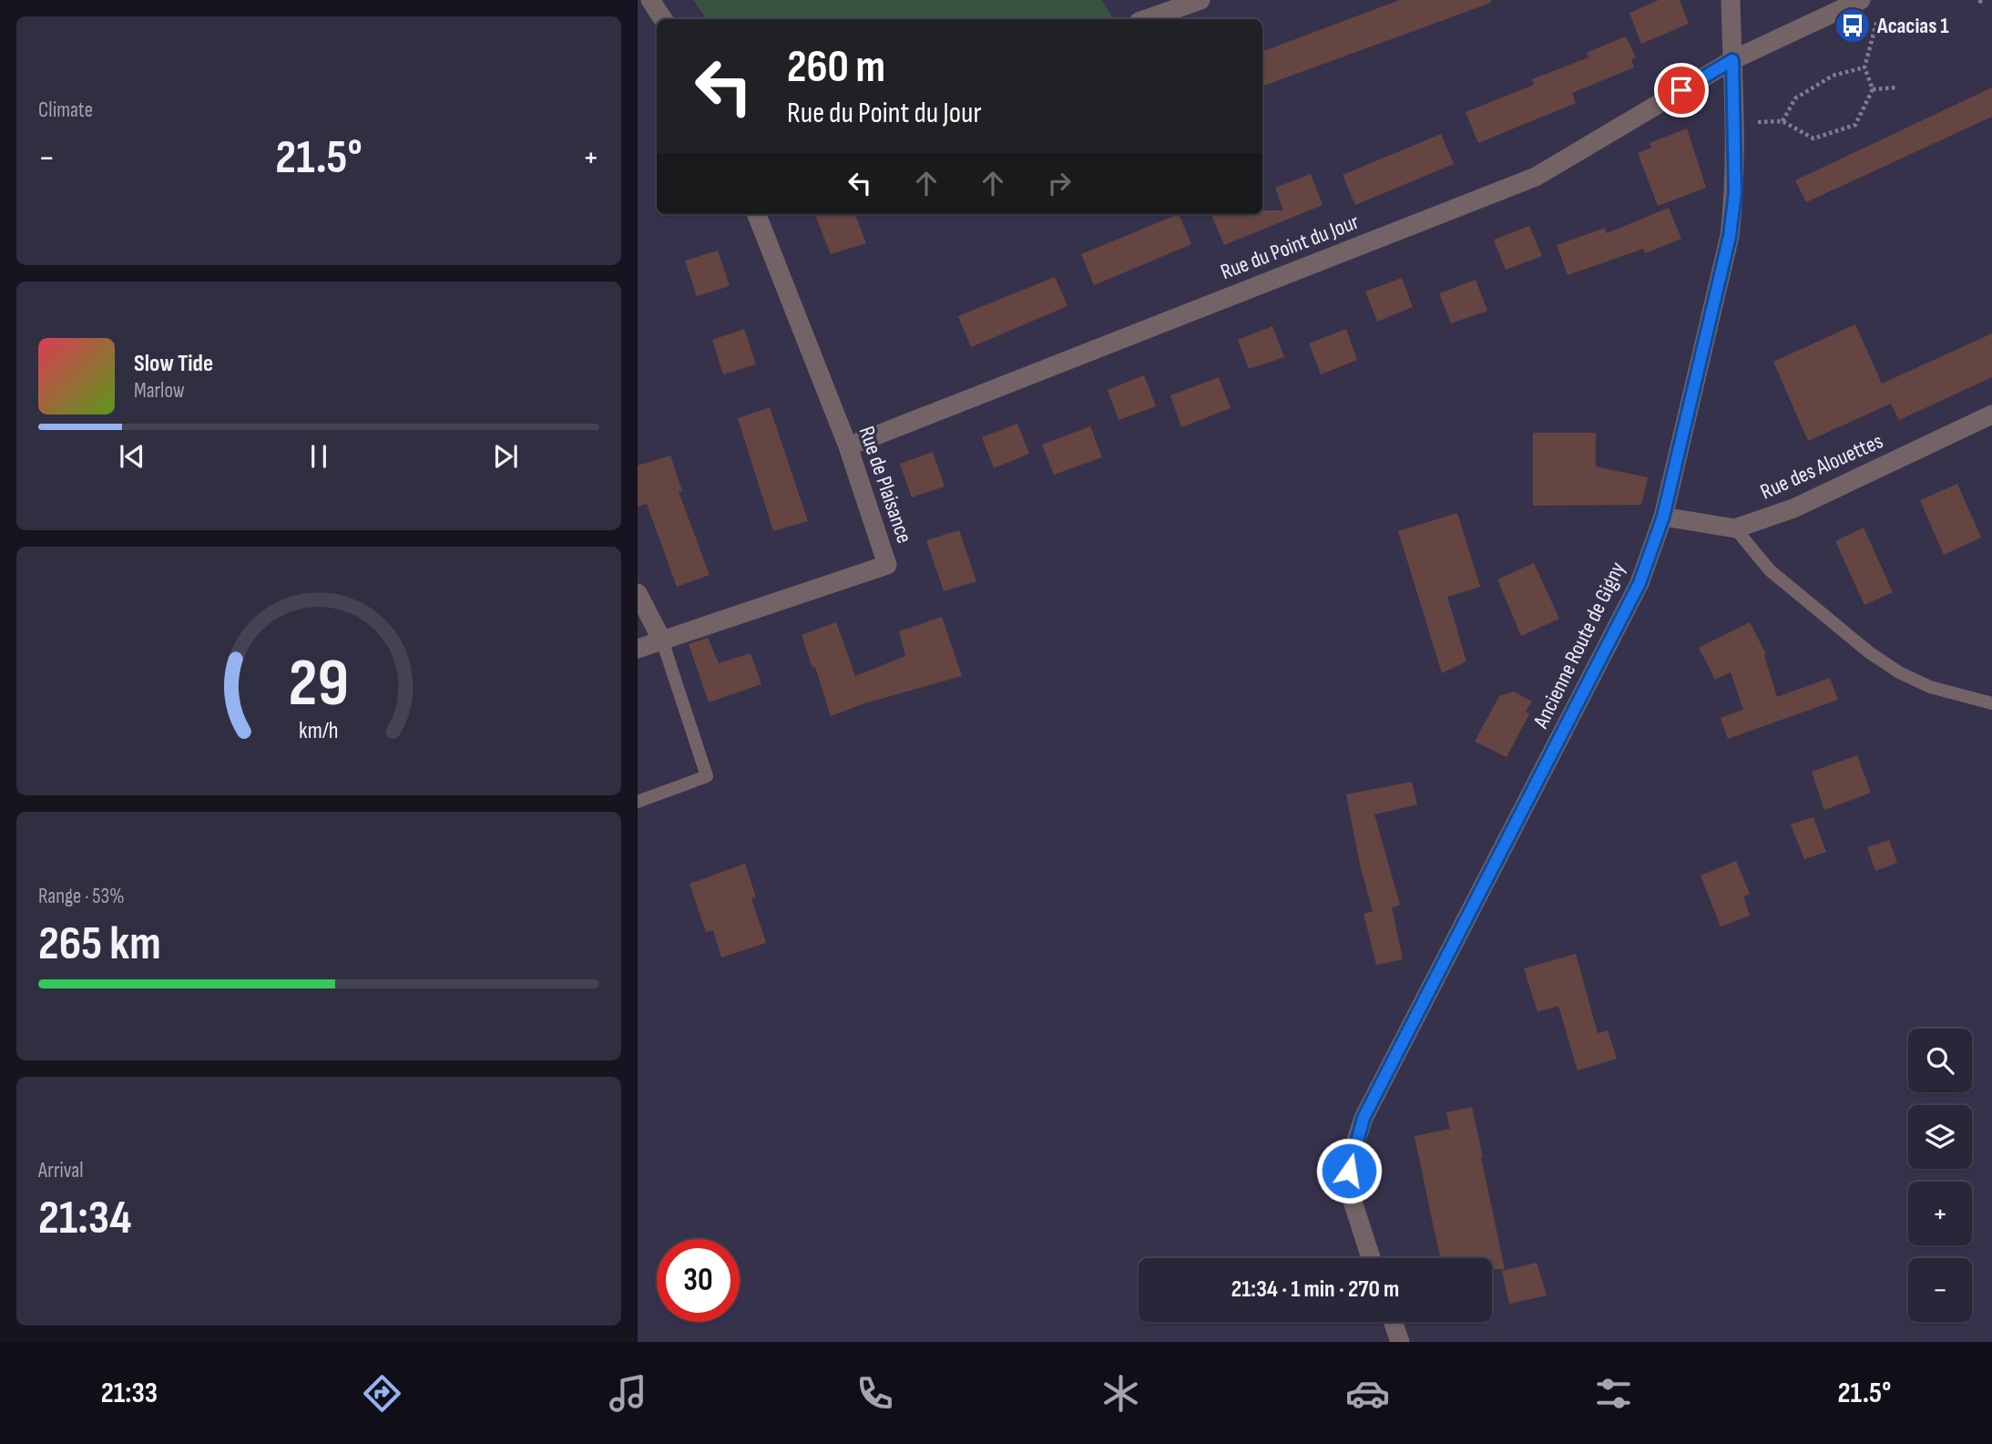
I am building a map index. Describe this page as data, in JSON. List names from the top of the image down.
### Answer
{
  "streets": {
    "street": [
      "Rue du Point du Jour",
      "Rue des Alouettes",
      "Rue de Plaisance",
      "Ancienne Route de Gigny"
    ]
  },
  "crossings": [
    ["Rue du Point du Jour", "Rue de Plaisance"],
    ["Rue du Point du Jour", "Ancienne Route de Gigny"],
    ["Rue des Alouettes", "Ancienne Route de Gigny"]
  ],
  "places": {
    "bus stop": ["Acacias 1"]
  },
  "page": {
    "tile": [
      "Climate",
      ["Range · 53%", "265 km"],
      ["Arrival", "21:34"]
    ],
    "turn": ["260 m", "Rue du Point du Jour"],
    "heat": ["−", "21.5°", "+"],
    "song": ["Slow Tide", "Marlow"],
    "map_buttons": ["+", "−"],
    "limit": "30",
    "trip": "21:34 · 1 min · 270 m",
    "tabs": ["21:33", "21.5°"],
    "gauge": ["29", "km/h"]
  }
}
